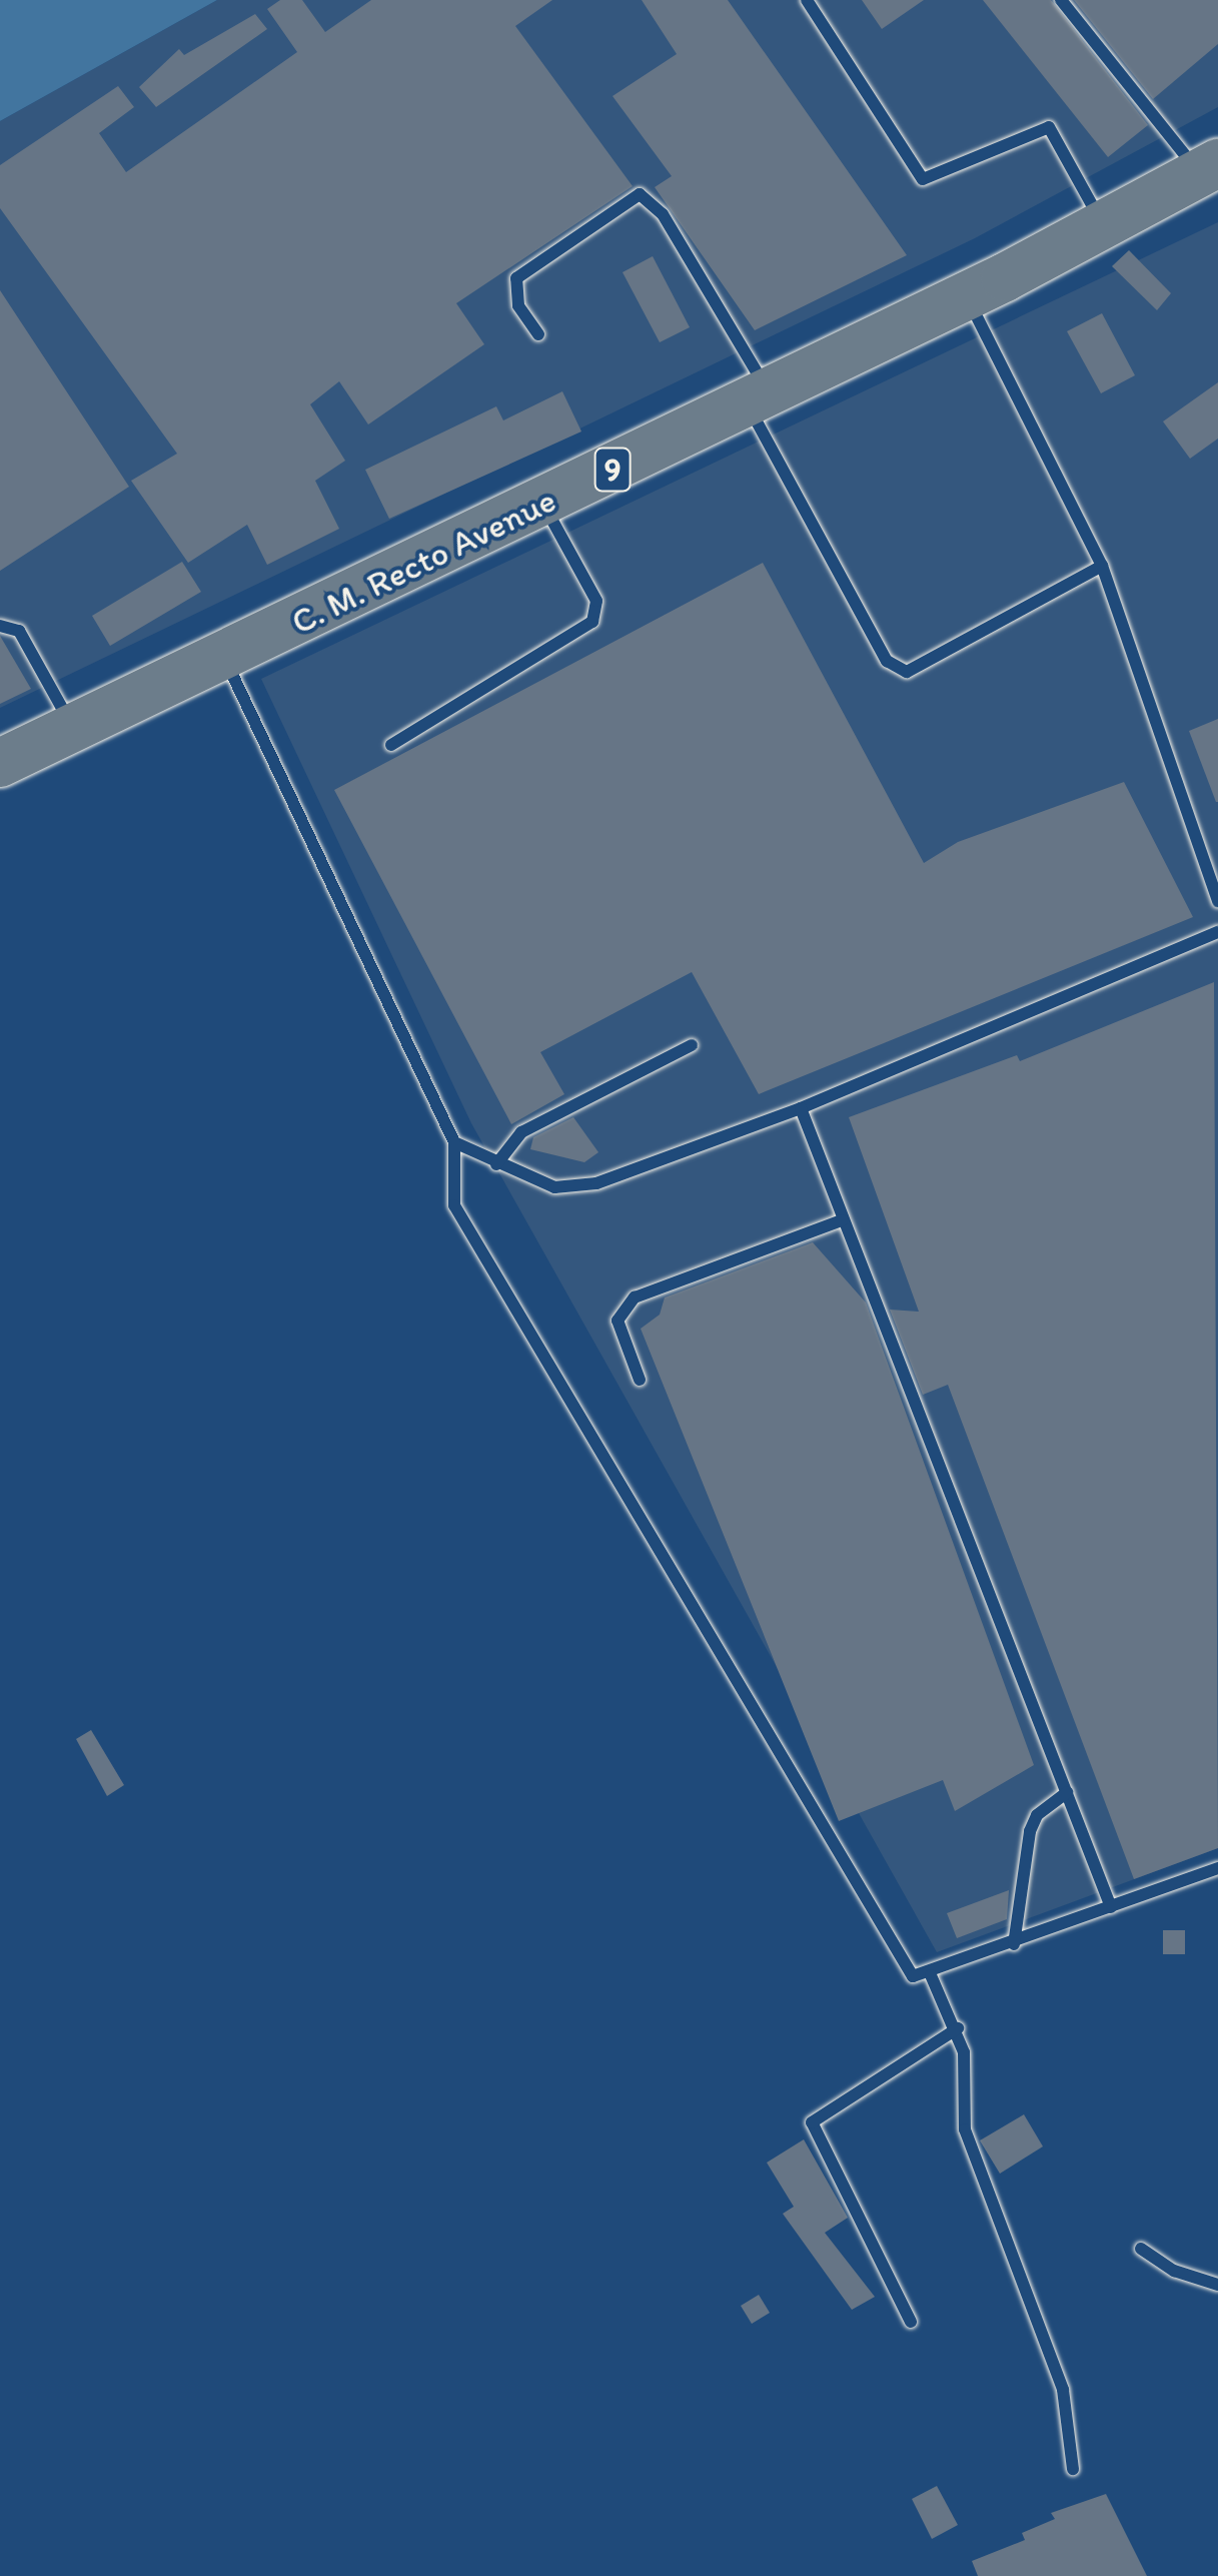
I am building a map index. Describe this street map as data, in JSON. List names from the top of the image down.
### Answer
{
  "streets": {
    "highway": ["9", "C. M. Recto Avenue"]
  }
}
